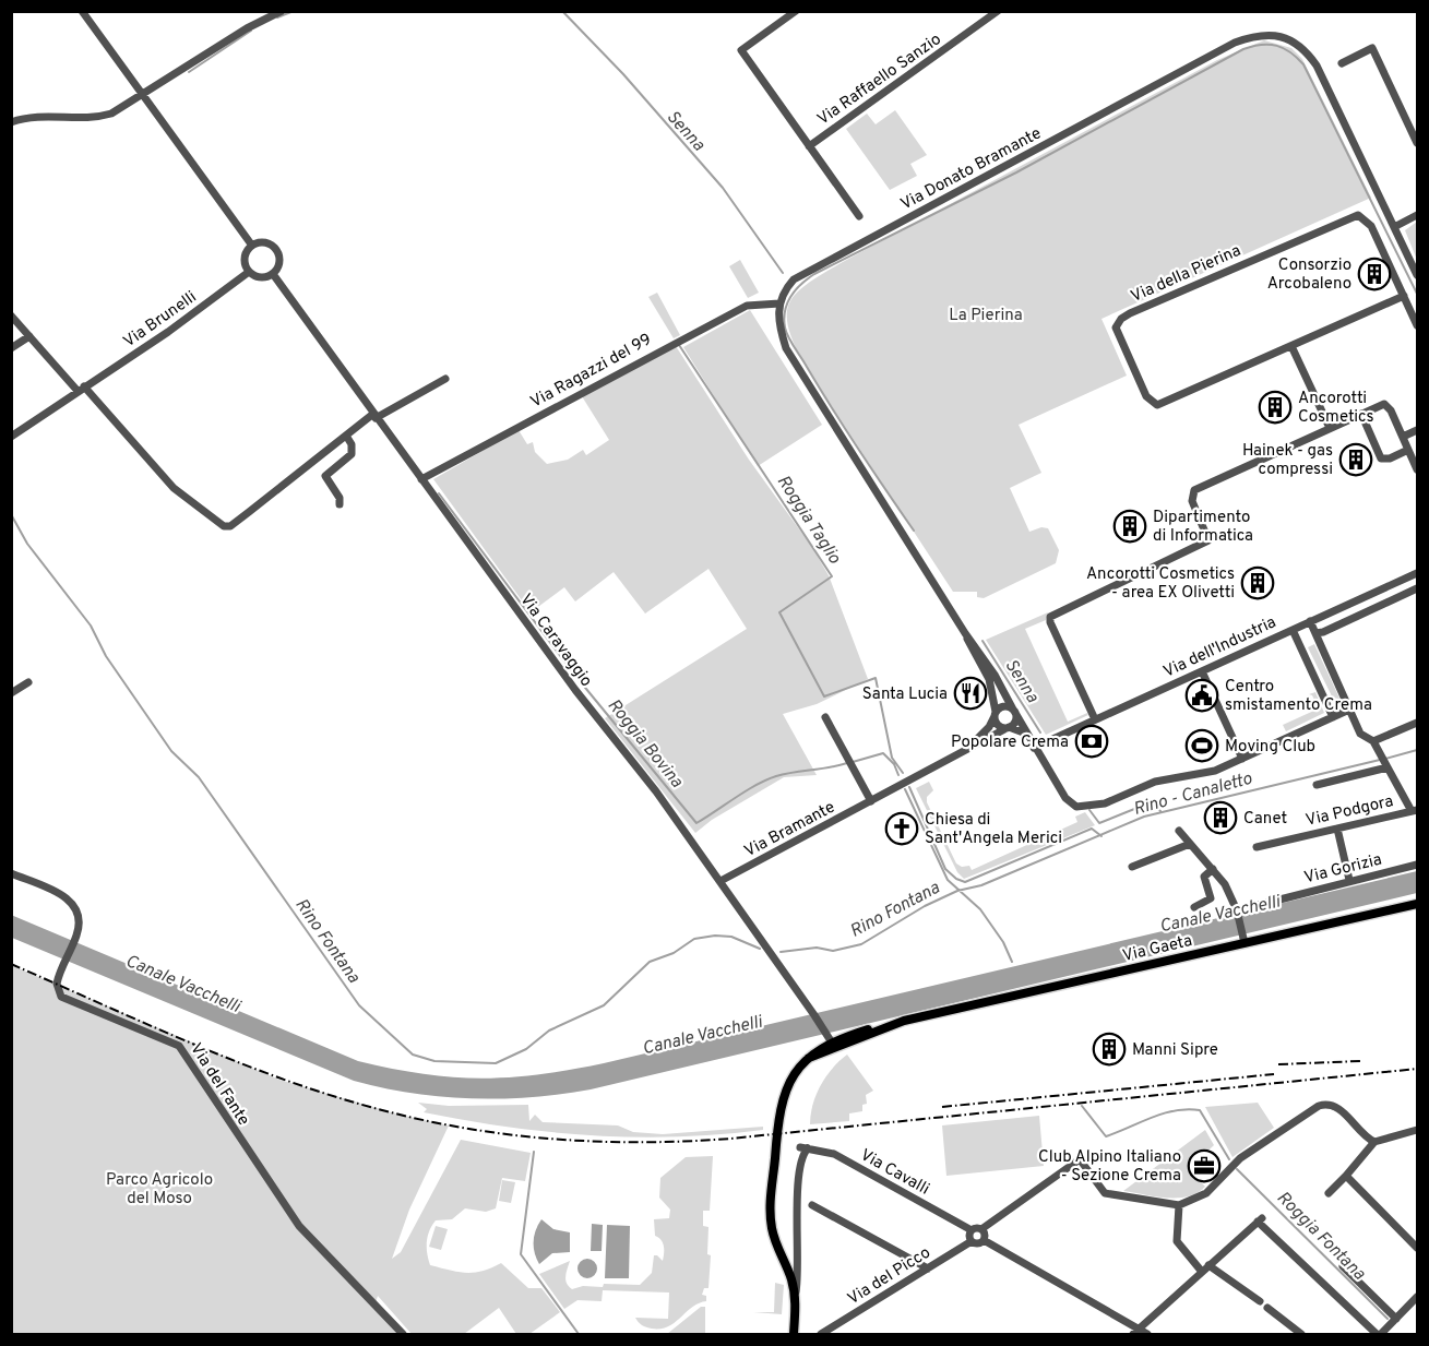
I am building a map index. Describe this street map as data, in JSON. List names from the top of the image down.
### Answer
{
  "streets": {
    "main road": ["Via Gaeta"],
    "street": [
      "Via Raffaello Sanzio",
      "Via Donato Bramante",
      "Via della Pierina",
      "Via Brunelli",
      "Via Ragazzi del 99",
      "Via Caravaggio",
      "Via dell'Industria",
      "Via Podgora",
      "Via Bramante",
      "Via Gorizia",
      "Via del Fante",
      "Via Cavalli",
      "Via del Picco"
    ]
  },
  "crossings": [
    ["Via Donato Bramante", "Via Ragazzi del 99"],
    ["Via Brunelli", "Via Caravaggio"],
    ["Via Ragazzi del 99", "Via Caravaggio"],
    ["Via Caravaggio", "Via Bramante"],
    ["Via Caravaggio", "Via Gaeta"]
  ],
  "water": [
    "Senna",
    "Roggia Taglio",
    "Roggia Bovina",
    "Rino - Canaletto",
    "Rino Fontana",
    "Canale Vacchelli",
    "Roggia Fontana"
  ],
  "parks": ["La Pierina", "Parco Agricolo del Moso"],
  "places": {
    "building": [
      "Consorzio Arcobaleno",
      "Ancorotti Cosmetics",
      "Hainek - gas compressi",
      "Dipartimento di Informatica",
      "Ancorotti Cosmetics - area EX Olivetti",
      "Canet",
      "Manni Sipre"
    ],
    "restaurant": ["Santa Lucia"],
    "public building": ["Centro smistamento Crema"],
    "bank": ["Popolare Crema"],
    "sports": ["Moving Club"],
    "church": ["Chiesa di Sant'Angela Merici"],
    "office": ["Club Alpino Italiano - Sezione Crema"]
  }
}
